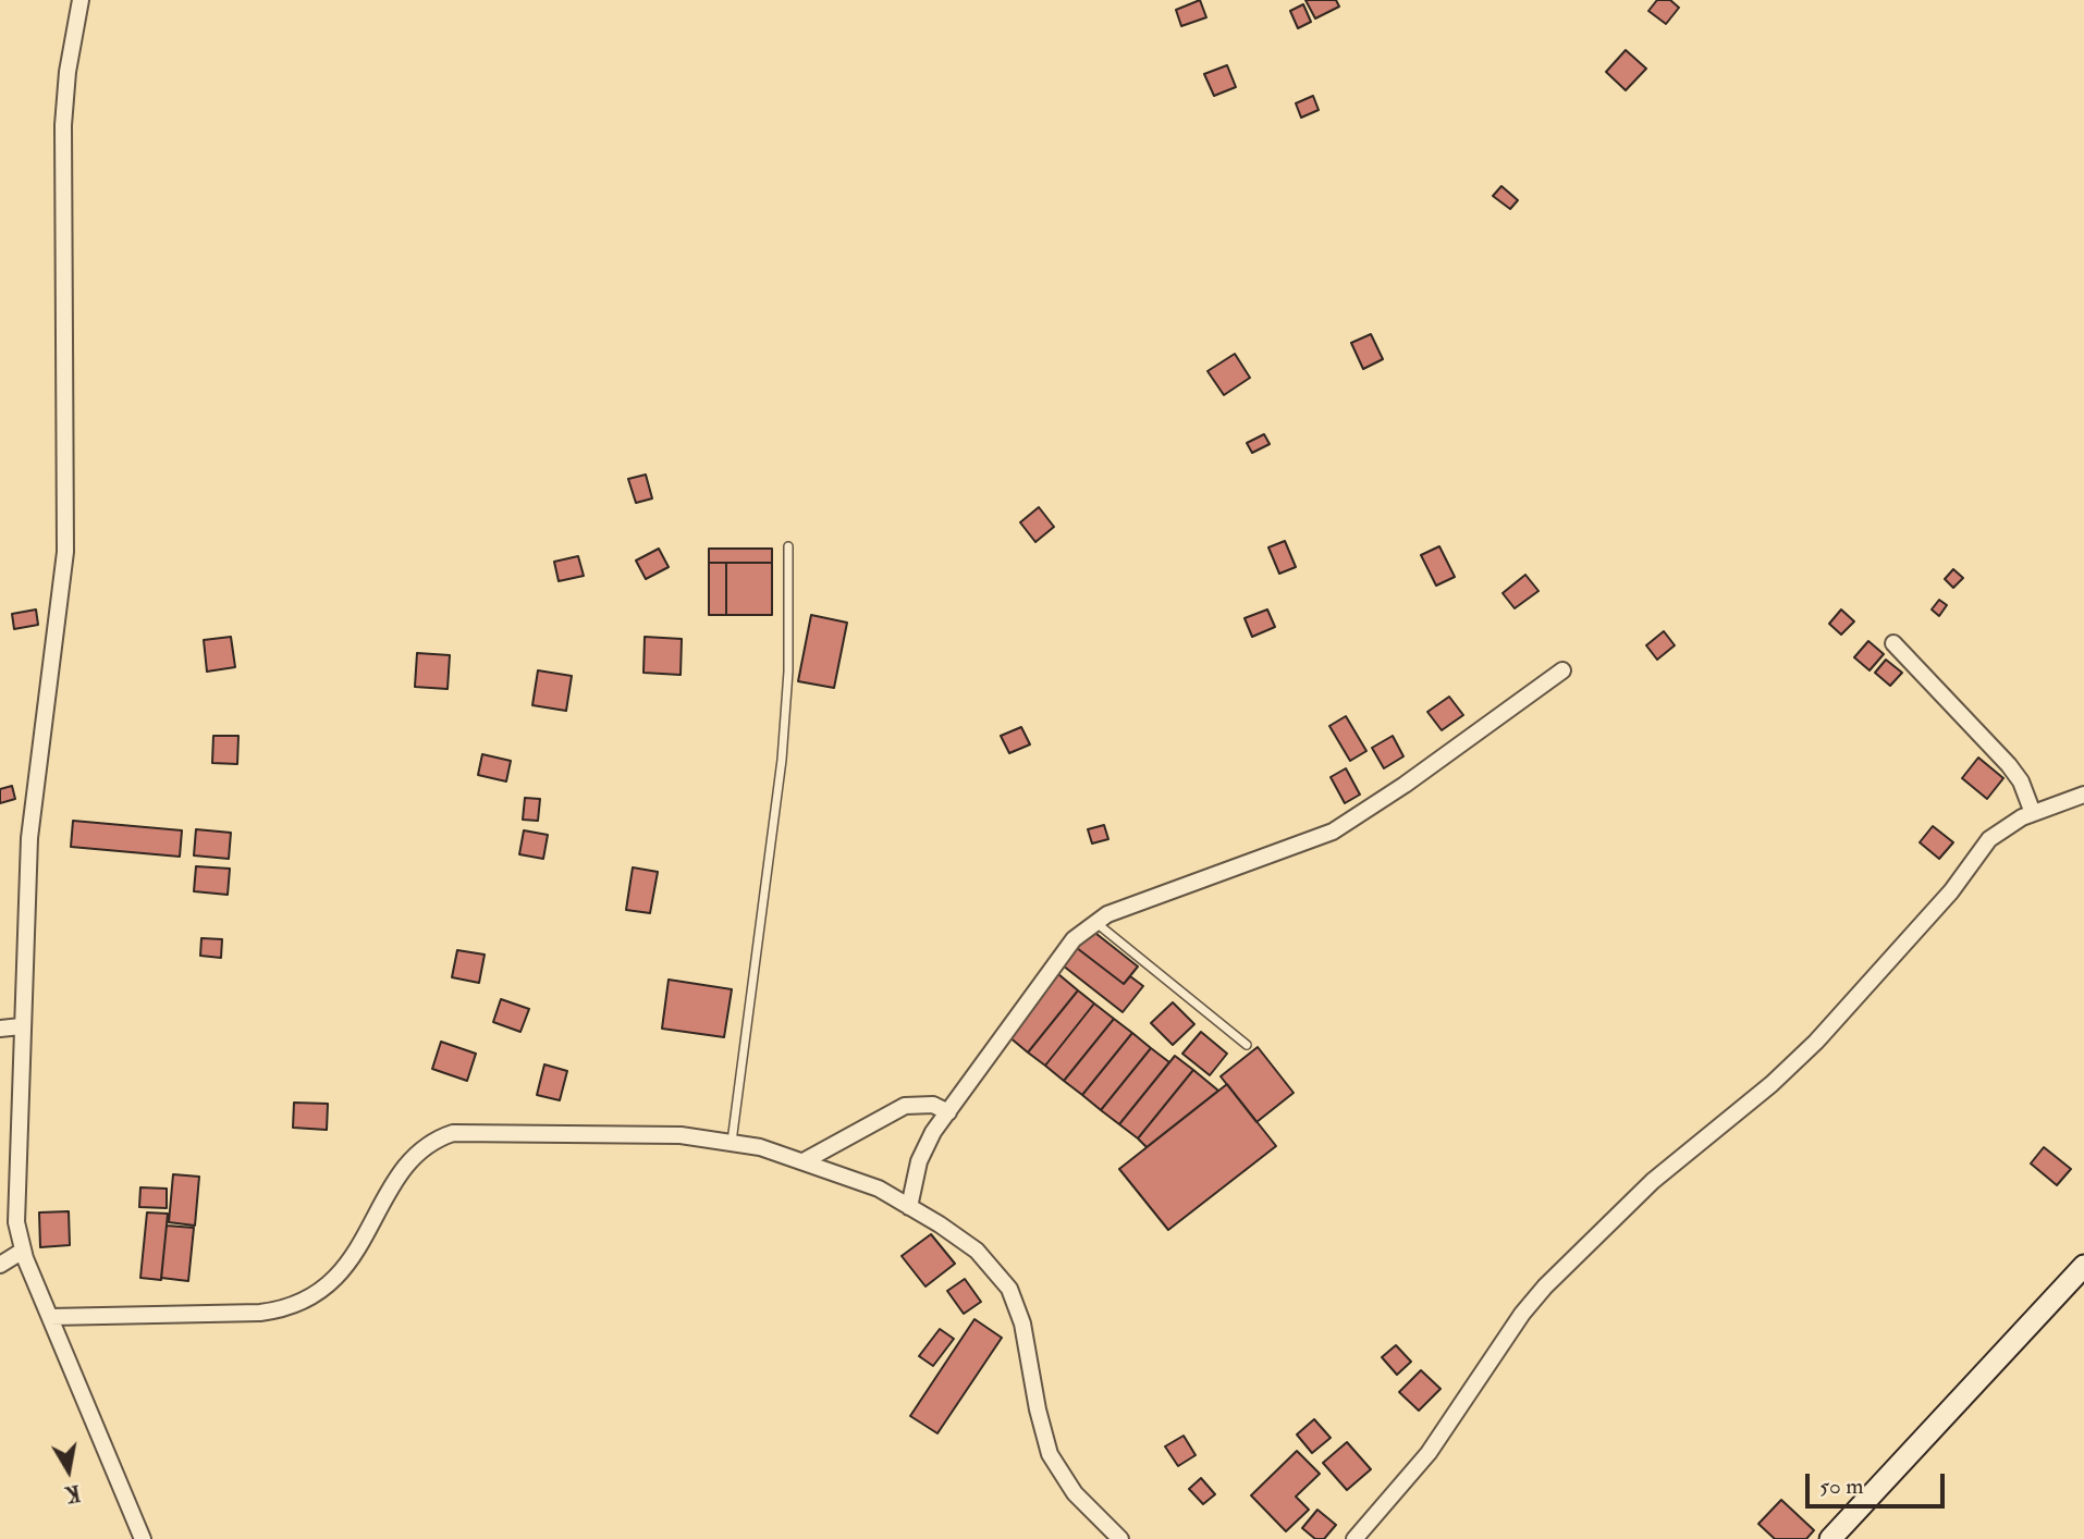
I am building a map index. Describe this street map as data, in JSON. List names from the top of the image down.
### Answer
{
  "scale_bar": "50 m",
  "north": "bottom"
}
